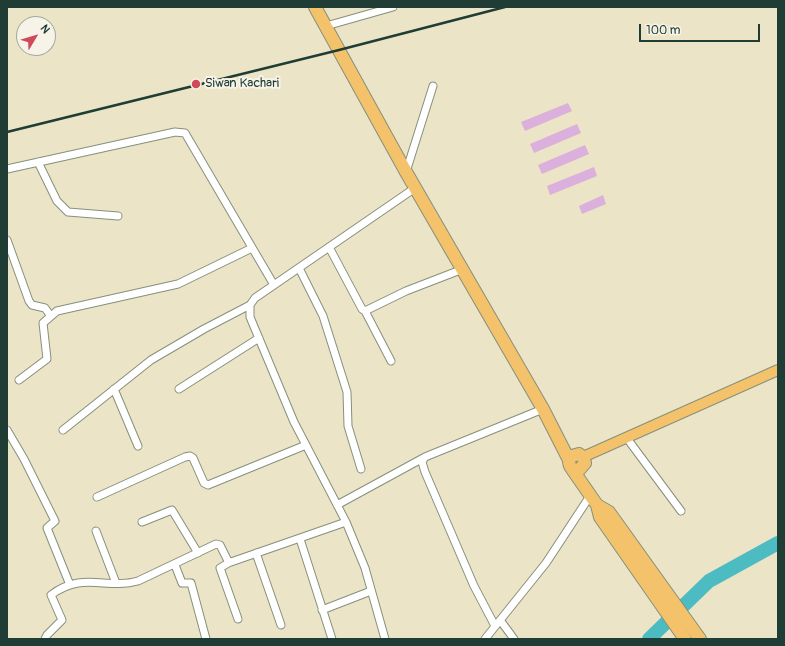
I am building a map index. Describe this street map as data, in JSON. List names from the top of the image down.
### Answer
{
  "places": ["Siwan Kachari"],
  "scale_bar": "100 m",
  "north": "top right"
}
